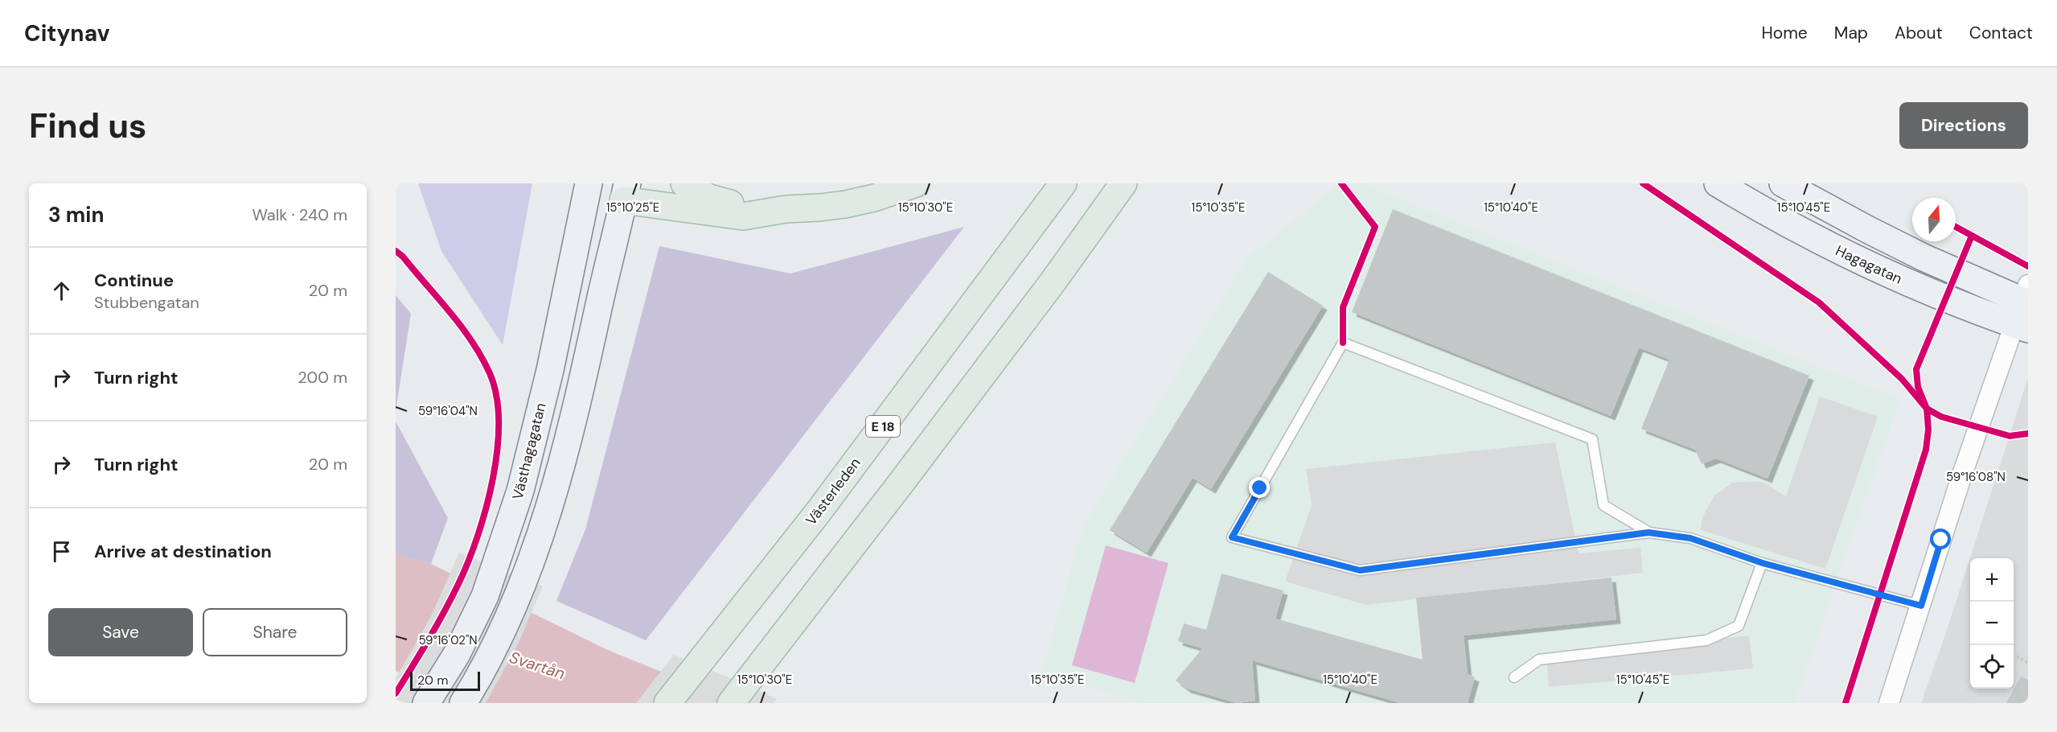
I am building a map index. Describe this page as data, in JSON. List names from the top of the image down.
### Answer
{
  "streets": {
    "highway": ["E 18", "Västerleden"],
    "main road": ["Hagagatan", "Västhagagatan"]
  },
  "water": ["Svartån"],
  "scale_bar": "20 m",
  "north": "top",
  "page": {
    "header": "Citynav",
    "nav": [
      "Home",
      "Map",
      "About",
      "Contact"
    ],
    "buttons": [
      "Directions",
      ["Save", "Share"]
    ],
    "title": "Find us",
    "heading": ["3 min", "Walk · 240 m"],
    "list": [
      ["Continue", "Stubbengatan", "20 m"],
      ["Turn right", "200 m"],
      ["Turn right", "20 m"],
      "Arrive at destination"
    ],
    "map_buttons": ["+", "−"],
    "scale": "20 m"
  },
  "coordinates": [
    "15°10'25\"E",
    "15°10'30\"E",
    "15°10'35\"E",
    "15°10'40\"E",
    "15°10'45\"E",
    "59°16'04\"N",
    "59°16'08\"N",
    "59°16'02\"N"
  ]
}
